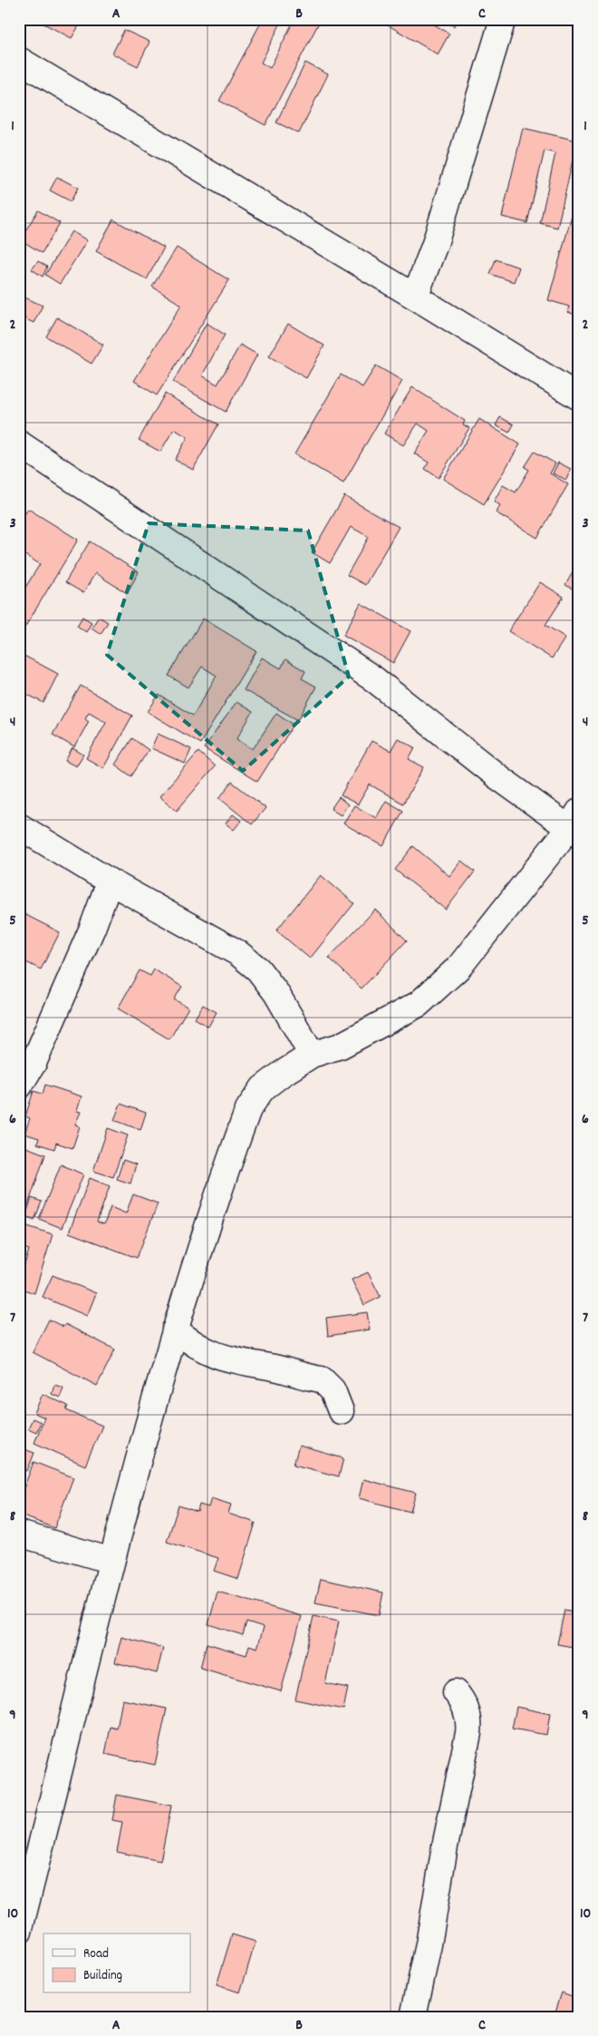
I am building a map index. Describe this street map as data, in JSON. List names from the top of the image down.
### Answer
{
  "legend": ["Road", "Building"],
  "grid": {
    "columns": ["A", "B", "C"],
    "rows": [
      "1",
      "2",
      "3",
      "4",
      "5",
      "6",
      "7",
      "8",
      "9",
      "10"
    ]
  }
}
